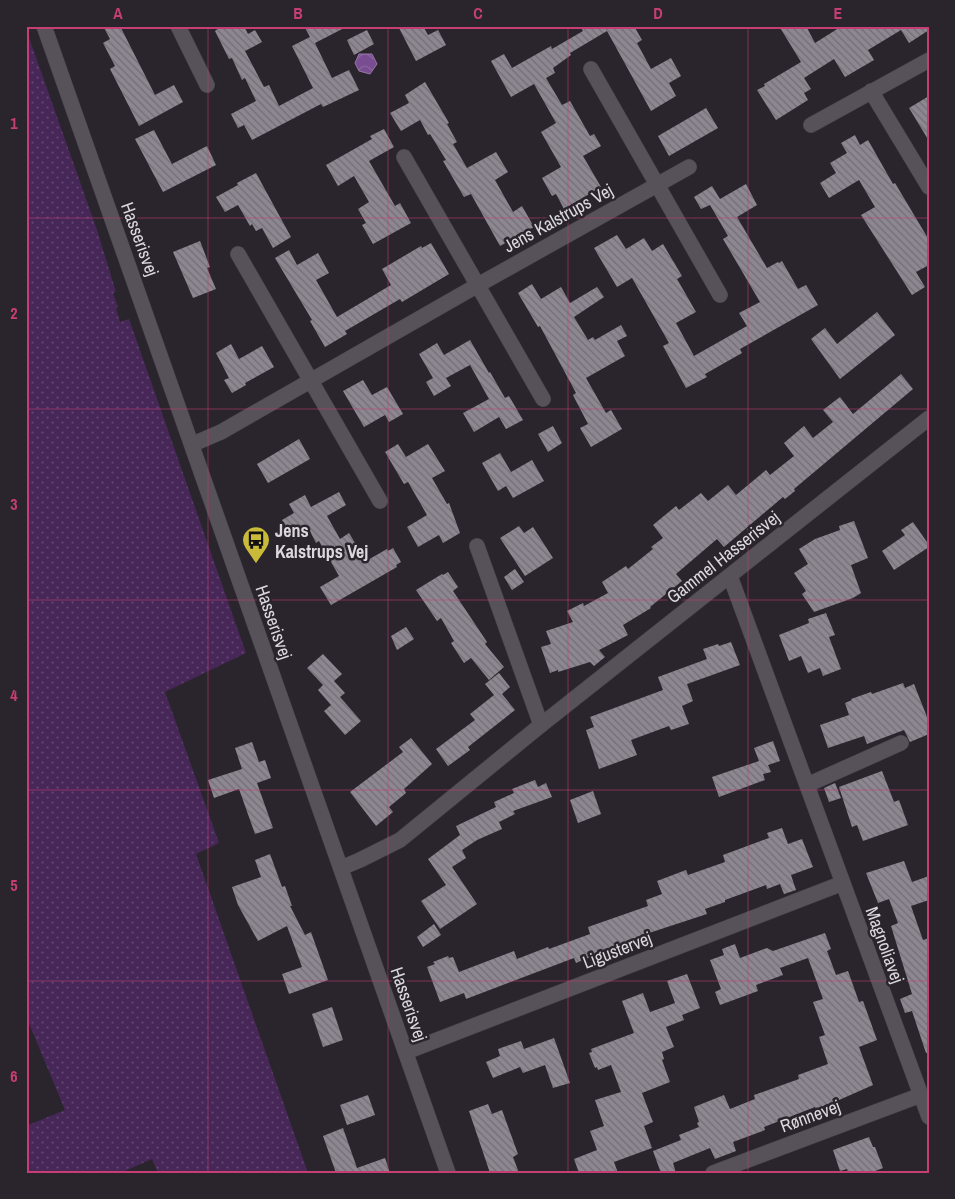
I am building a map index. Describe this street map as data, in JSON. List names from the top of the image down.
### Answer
{
  "streets": {
    "street": [
      "Jens Kalstrups Vej",
      "Hasserisvej",
      "Gammel Hasserisvej",
      "Magnoliavej",
      "Ligustervej",
      "Rønnevej"
    ]
  },
  "crossings": [
    ["Jens Kalstrups Vej", "Hasserisvej"],
    ["Hasserisvej", "Gammel Hasserisvej"],
    ["Hasserisvej", "Ligustervej"],
    ["Gammel Hasserisvej", "Magnoliavej"],
    ["Magnoliavej", "Ligustervej"],
    ["Magnoliavej", "Rønnevej"]
  ],
  "places": {
    "bus stop": ["Jens Kalstrups Vej"]
  },
  "grid": {
    "columns": [
      "A",
      "B",
      "C",
      "D",
      "E"
    ],
    "rows": [
      "1",
      "2",
      "3",
      "4",
      "5",
      "6"
    ]
  }
}
